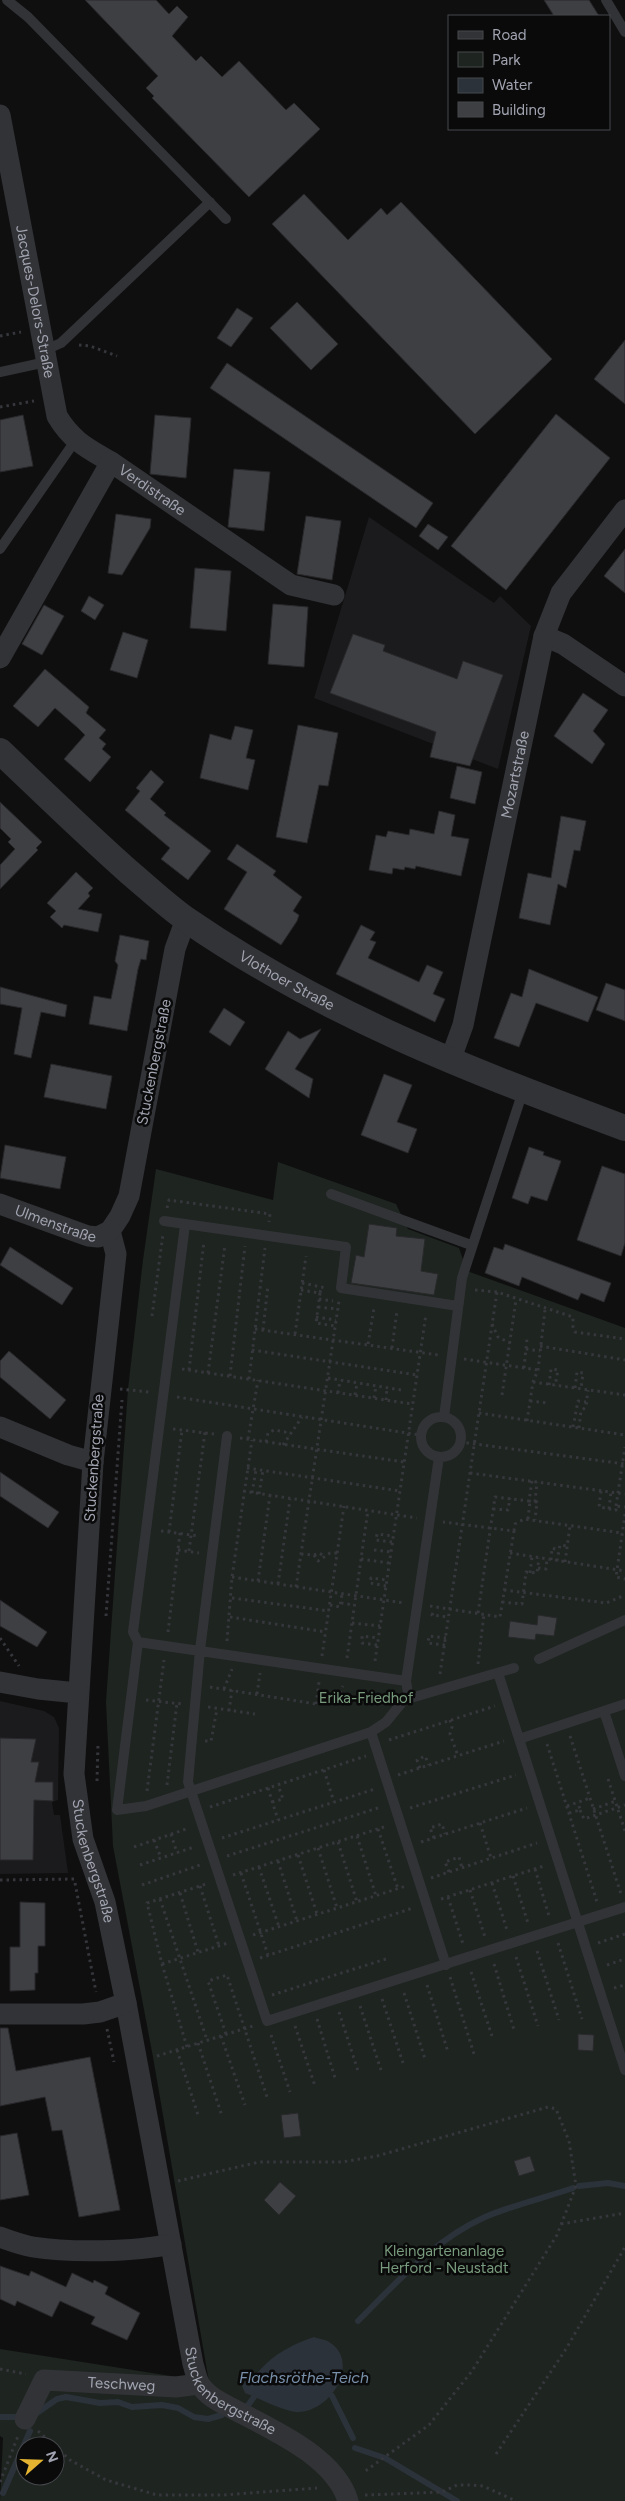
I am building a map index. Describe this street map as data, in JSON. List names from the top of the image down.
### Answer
{
  "streets": {
    "street": [
      "Jacques-Delors-Straße",
      "Verdistraße",
      "Mozartstraße",
      "Vlothoer Straße",
      "Stuckenbergstraße",
      "Ulmenstraße",
      "Teschweg"
    ]
  },
  "crossings": [
    ["Jacques-Delors-Straße", "Verdistraße"],
    ["Mozartstraße", "Vlothoer Straße"],
    ["Vlothoer Straße", "Stuckenbergstraße"],
    ["Stuckenbergstraße", "Ulmenstraße"],
    ["Stuckenbergstraße", "Teschweg"]
  ],
  "water": ["Flachsröthe-Teich"],
  "parks": ["Erika-Friedhof", "Kleingartenanlage Herford - Neustadt"],
  "legend": [
    "Road",
    "Park",
    "Water",
    "Building"
  ],
  "north": "right"
}
